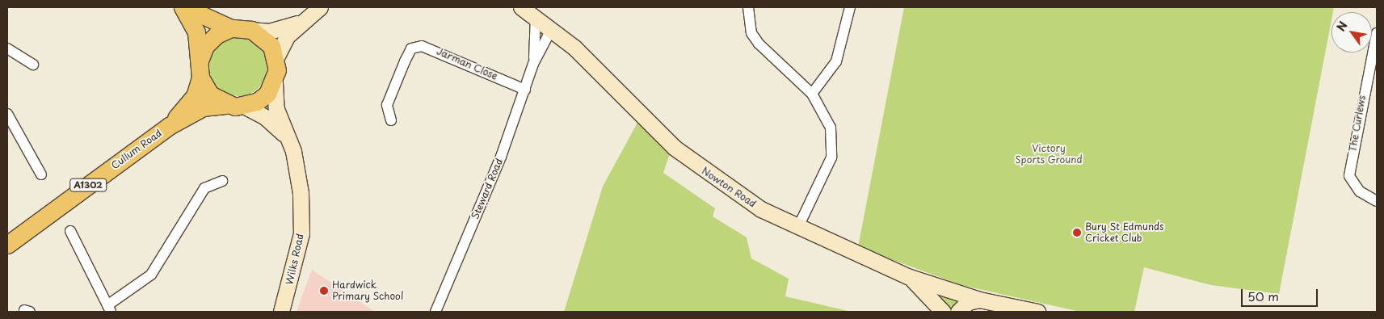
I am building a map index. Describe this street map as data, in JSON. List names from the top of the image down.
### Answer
{
  "streets": {
    "main road": ["Cullum Road", "A1302"],
    "street": [
      "Jarman Close",
      "The Curlews",
      "Nowton Road",
      "Steward Road",
      "Wilks Road"
    ]
  },
  "crossings": [
    ["Jarman Close", "Steward Road"],
    ["Cullum Road", "Wilks Road"],
    ["Nowton Road", "Steward Road"]
  ],
  "parks": ["Victory Sports Ground"],
  "places": ["Bury St Edmunds Cricket Club", "Hardwick Primary School"],
  "scale_bar": "50 m",
  "north": "top left"
}
